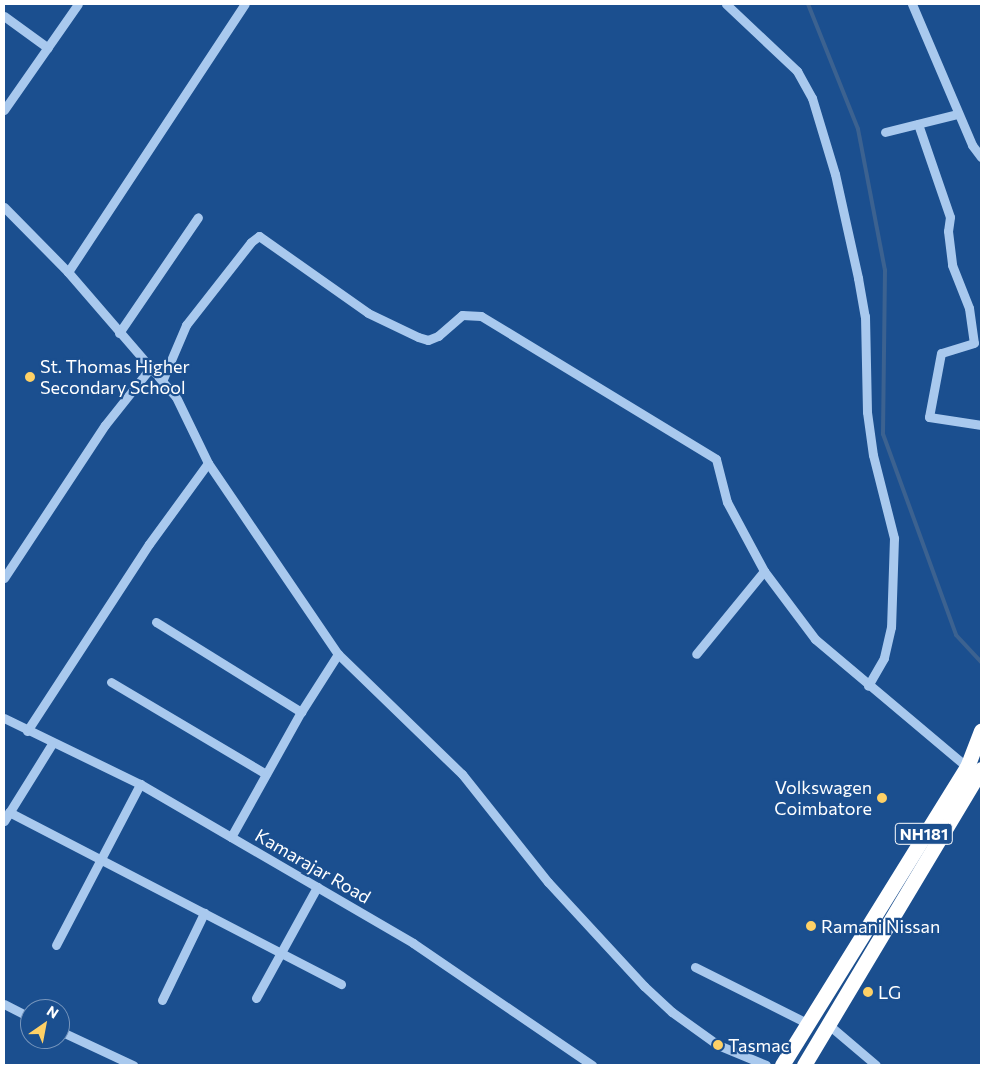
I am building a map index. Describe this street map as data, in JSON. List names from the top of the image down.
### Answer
{
  "streets": {
    "highway": ["NH181"],
    "street": ["Kamarajar Road"]
  },
  "places": [
    "St. Thomas Higher Secondary School",
    "Volkswagen Coimbatore",
    "Ramani Nissan",
    "LG",
    "Tasmac"
  ],
  "north": "top right"
}
